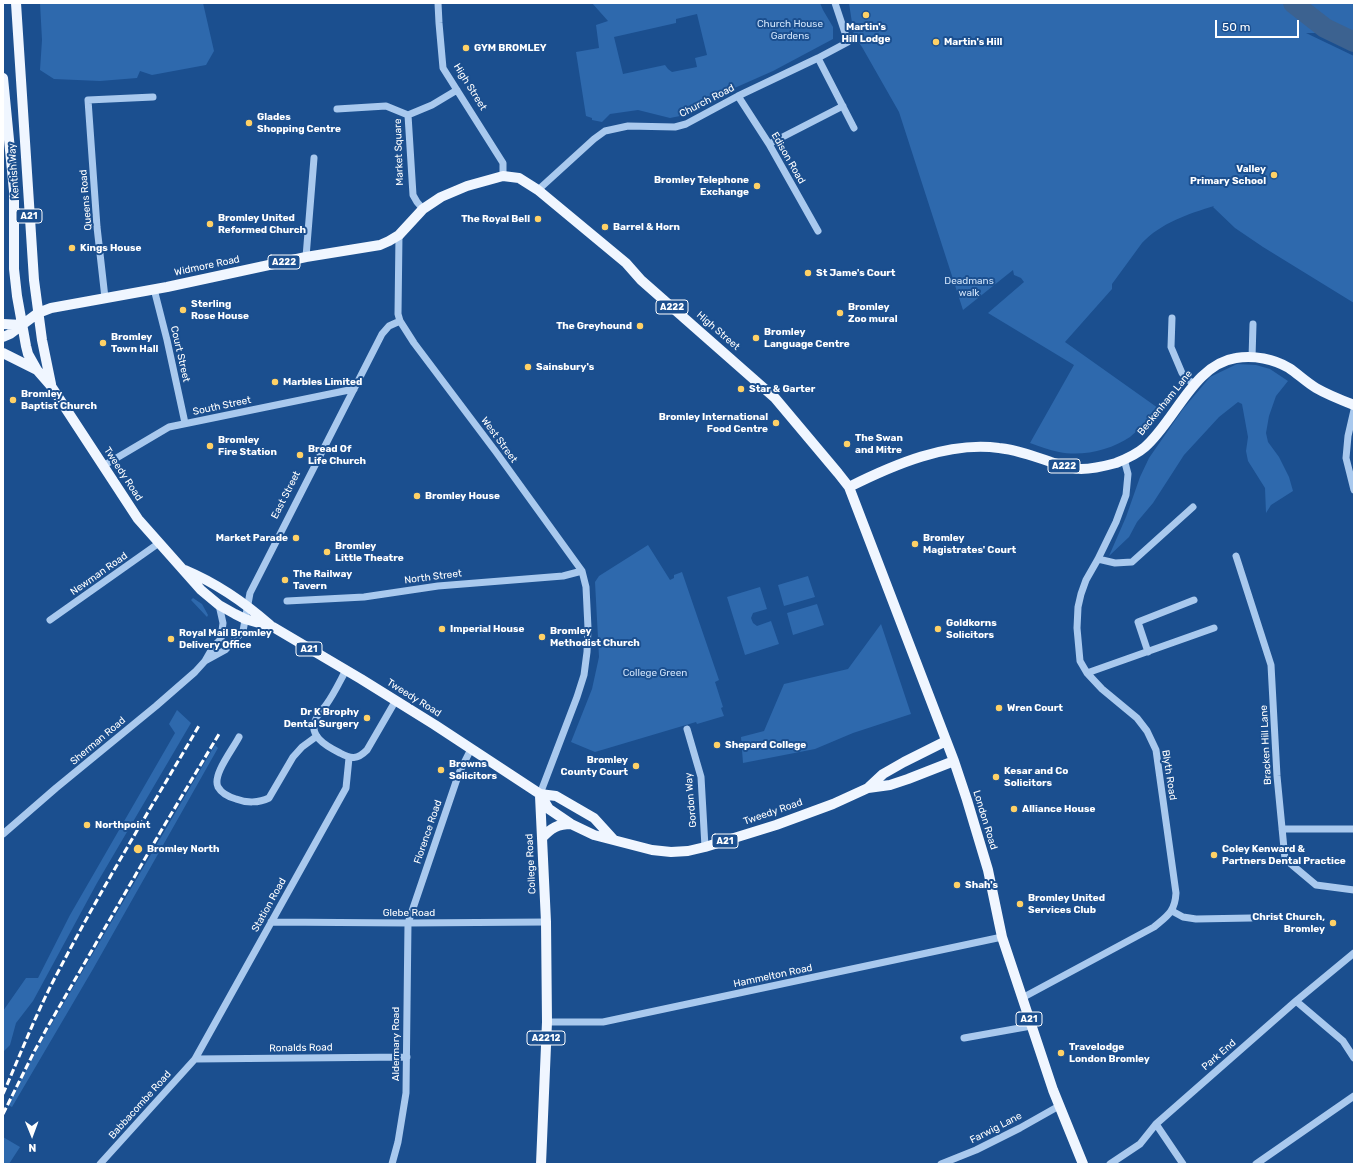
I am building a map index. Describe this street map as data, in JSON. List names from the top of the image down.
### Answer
{
  "streets": {
    "main road": [
      "High Street",
      "Kentish Way",
      "A21",
      "A222",
      "Widmore Road",
      "Beckenham Lane",
      "Tweedy Road",
      "London Road",
      "College Road",
      "A2212"
    ],
    "street": [
      "Church Road",
      "Market Square",
      "Edison Road",
      "Queens Road",
      "Court Street",
      "South Street",
      "West Street",
      "East Street",
      "Newman Road",
      "North Street",
      "Sherman Road",
      "Bracken Hill Lane",
      "Blyth Road",
      "Gordon Way",
      "Florence Road",
      "Station Road",
      "Glebe Road",
      "Hammelton Road",
      "Aldermary Road",
      "Ronalds Road",
      "Park End",
      "Babbacombe Road",
      "Farwig Lane"
    ]
  },
  "crossings": [
    ["High Street", "Church Road"],
    ["High Street", "Market Square"],
    ["High Street", "A222"],
    ["High Street", "Beckenham Lane"],
    ["High Street", "London Road"],
    ["Church Road", "Edison Road"],
    ["Market Square", "A222"],
    ["Kentish Way", "Widmore Road"],
    ["Kentish Way", "Tweedy Road"],
    ["Queens Road", "Widmore Road"],
    ["A222", "Widmore Road"],
    ["Widmore Road", "Court Street"],
    ["Widmore Road", "Tweedy Road"],
    ["Court Street", "South Street"],
    ["Beckenham Lane", "Blyth Road"],
    ["Beckenham Lane", "London Road"],
    ["South Street", "Tweedy Road"],
    ["South Street", "East Street"],
    ["West Street", "East Street"],
    ["West Street", "North Street"],
    ["West Street", "College Road"],
    ["Tweedy Road", "East Street"],
    ["Tweedy Road", "Newman Road"],
    ["Tweedy Road", "Sherman Road"],
    ["Tweedy Road", "Gordon Way"],
    ["Tweedy Road", "London Road"],
    ["Tweedy Road", "Florence Road"],
    ["Tweedy Road", "College Road"],
    ["North Street", "College Road"],
    ["London Road", "Hammelton Road"],
    ["London Road", "Farwig Lane"],
    ["Florence Road", "Glebe Road"],
    ["Florence Road", "Aldermary Road"],
    ["College Road", "Glebe Road"],
    ["College Road", "Hammelton Road"],
    ["Station Road", "Glebe Road"],
    ["Station Road", "Ronalds Road"],
    ["Station Road", "Babbacombe Road"],
    ["Glebe Road", "Aldermary Road"],
    ["Aldermary Road", "Ronalds Road"],
    ["Ronalds Road", "Babbacombe Road"]
  ],
  "parks": ["Church House Gardens", "Deadmans walk", "College Green"],
  "places": [
    "Martin's Hill Lodge",
    "Martin's Hill",
    "GYM BROMLEY",
    "Glades Shopping Centre",
    "Valley Primary School",
    "Bromley Telephone Exchange",
    "The Royal Bell",
    "Bromley United Reformed Church",
    "Barrel & Horn",
    "Kings House",
    "St Jame's Court",
    "Sterling Rose House",
    "Bromley Zoo mural",
    "The Greyhound",
    "Bromley Language Centre",
    "Bromley Town Hall",
    "Sainsbury's",
    "Marbles Limited",
    "Star & Garter",
    "Bromley Baptist Church",
    "Bromley International Food Centre",
    "The Swan and Mitre",
    "Bromley Fire Station",
    "Bread Of Life Church",
    "Bromley House",
    "Market Parade",
    "Bromley Magistrates' Court",
    "Bromley Little Theatre",
    "The Railway Tavern",
    "Imperial House",
    "Goldkorns Solicitors",
    "Bromley Methodist Church",
    "Royal Mail Bromley Delivery Office",
    "Wren Court",
    "Dr K Brophy Dental Surgery",
    "Shepard College",
    "Bromley County Court",
    "Browns Solicitors",
    "Kesar and Co Solicitors",
    "Alliance House",
    "Northpoint",
    "Bromley North",
    "Coley Kenward & Partners Dental Practice",
    "Shah's",
    "Bromley United Services Club",
    "Christ Church, Bromley",
    "Travelodge London Bromley"
  ],
  "scale_bar": "50 m",
  "north": "bottom"
}
